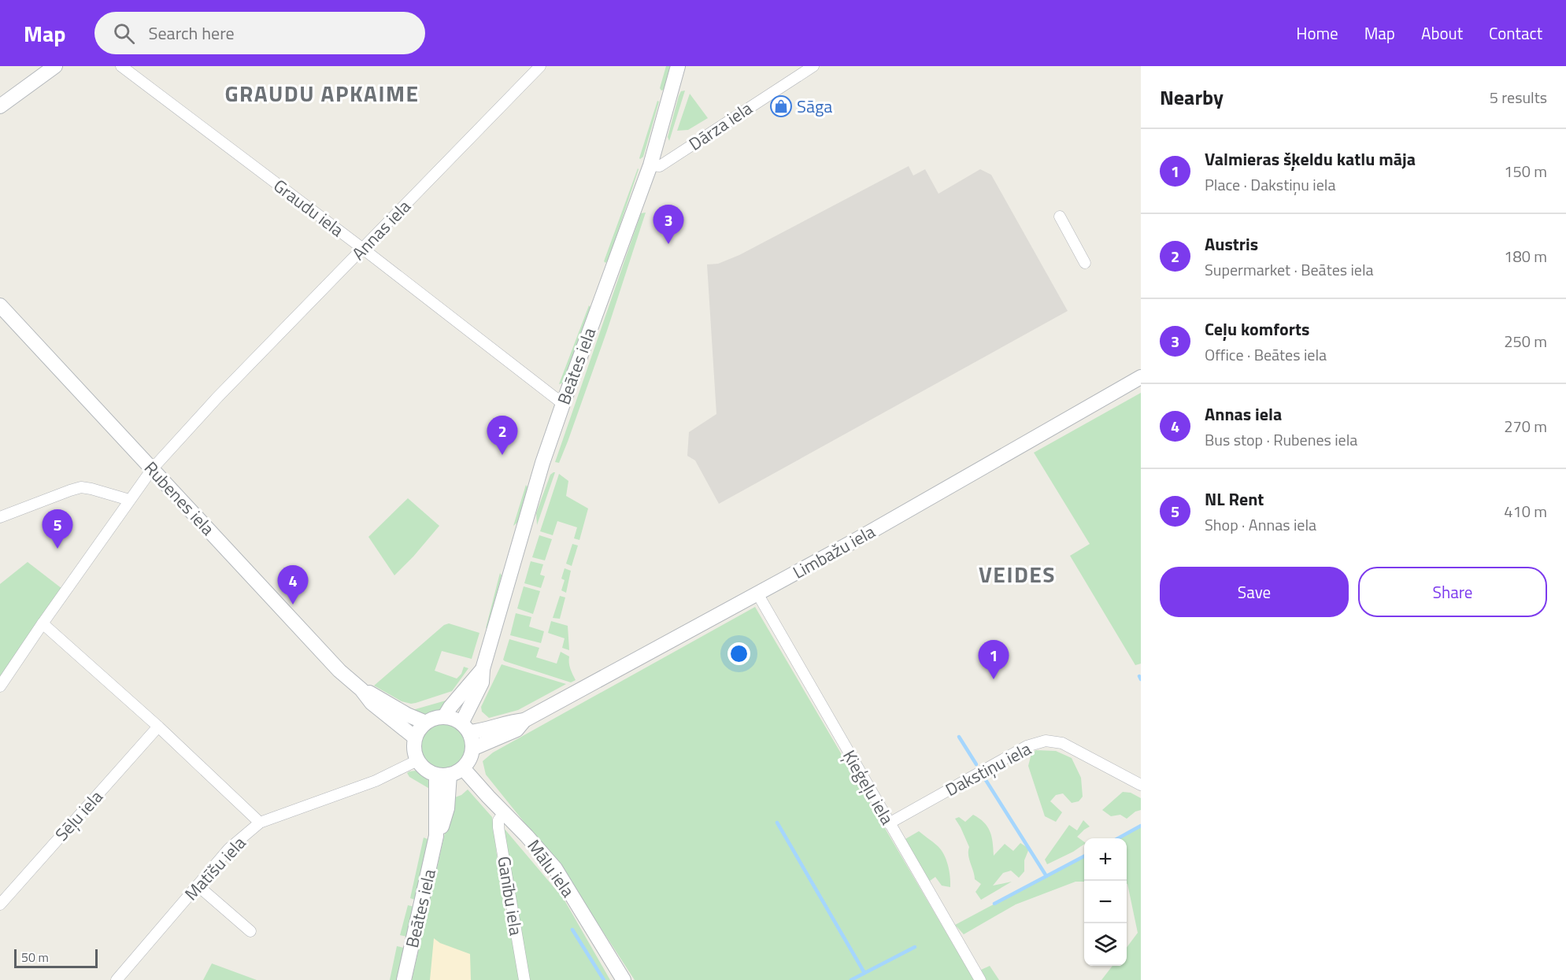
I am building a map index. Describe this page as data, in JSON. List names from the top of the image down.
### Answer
{
  "streets": {
    "main road": [
      "Beātes iela",
      "Rubenes iela",
      "Limbažu iela",
      "Mālu iela"
    ],
    "street": [
      "Dārza iela",
      "Graudu iela",
      "Annas iela",
      "Dakstiņu iela",
      "Ķieģeļu iela",
      "Sēļu iela",
      "Matīšu iela",
      "Ganību iela"
    ]
  },
  "crossings": [
    ["Dārza iela", "Beātes iela"],
    ["Graudu iela", "Annas iela"],
    ["Graudu iela", "Beātes iela"],
    ["Annas iela", "Rubenes iela"],
    ["Beātes iela", "Rubenes iela"],
    ["Beātes iela", "Limbažu iela"],
    ["Beātes iela", "Matīšu iela"],
    ["Beātes iela", "Mālu iela"],
    ["Rubenes iela", "Limbažu iela"],
    ["Rubenes iela", "Matīšu iela"],
    ["Rubenes iela", "Mālu iela"],
    ["Limbažu iela", "Ķieģeļu iela"],
    ["Limbažu iela", "Matīšu iela"],
    ["Limbažu iela", "Mālu iela"],
    ["Dakstiņu iela", "Ķieģeļu iela"],
    ["Matīšu iela", "Mālu iela"],
    ["Mālu iela", "Ganību iela"]
  ],
  "districts": ["GRAUDU APKAIME", "VEIDES"],
  "places": {
    "shop": ["Sāga"]
  },
  "scale_bar": "50 m",
  "page": {
    "header": "Map",
    "search": "Search here",
    "nav": [
      "Home",
      "Map",
      "About",
      "Contact"
    ],
    "heading": ["Nearby", "5 results"],
    "list": [
      {
        "mark": "1",
        "name": "Valmieras šķeldu katlu māja",
        "note": "Place · Dakstiņu iela",
        "value": "150 m"
      },
      {
        "mark": "2",
        "name": "Austris",
        "note": "Supermarket · Beātes iela",
        "value": "180 m"
      },
      {
        "mark": "3",
        "name": "Ceļu komforts",
        "note": "Office · Beātes iela",
        "value": "250 m"
      },
      {
        "mark": "4",
        "name": "Annas iela",
        "note": "Bus stop · Rubenes iela",
        "value": "270 m"
      },
      {
        "mark": "5",
        "name": "NL Rent",
        "note": "Shop · Annas iela",
        "value": "410 m"
      }
    ],
    "pins": [
      "3",
      "2",
      "5",
      "4",
      "1"
    ],
    "buttons": ["Save", "Share"],
    "map_buttons": ["+", "−"],
    "scale": "50 m"
  }
}
